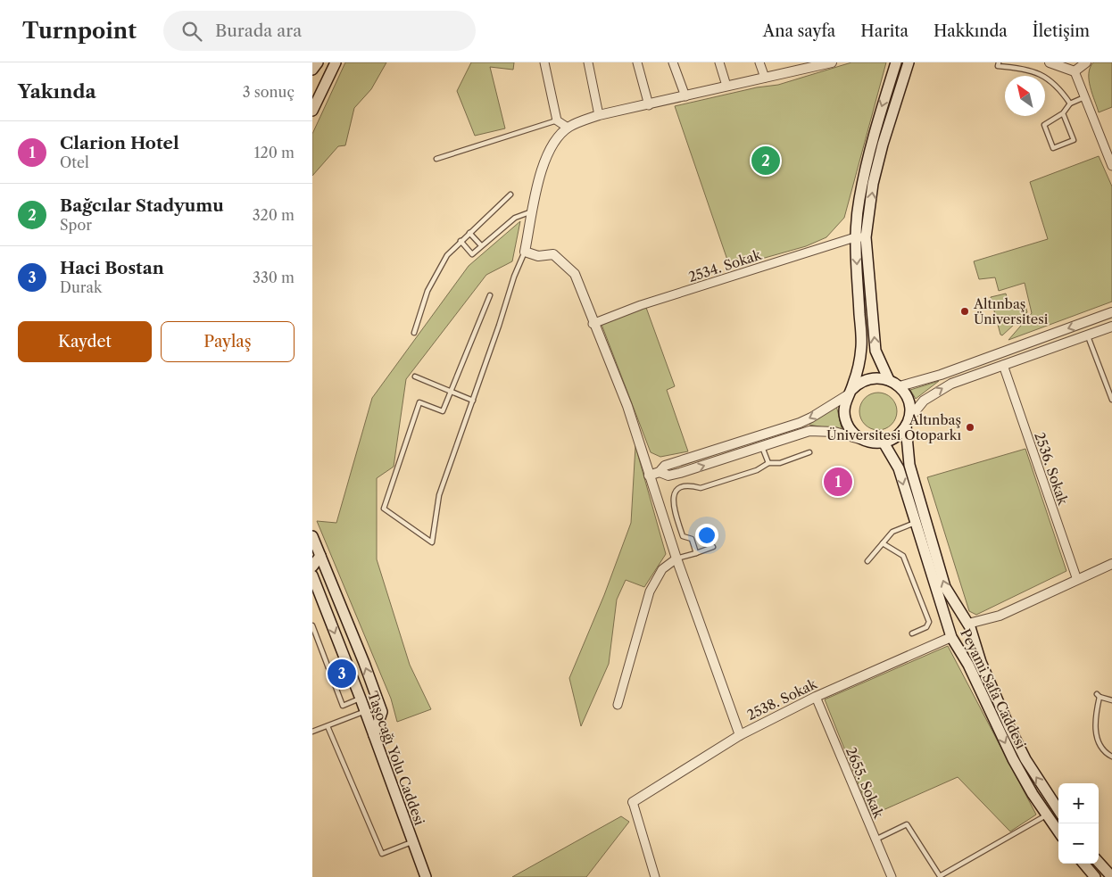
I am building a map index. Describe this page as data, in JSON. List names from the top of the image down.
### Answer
{
  "streets": {
    "main road": ["Peyami Safa Caddesi", "Taşocağı Yolu Caddesi"],
    "street": [
      "2534. Sokak",
      "2536. Sokak",
      "2538. Sokak",
      "2655. Sokak"
    ]
  },
  "crossings": [
    ["Peyami Safa Caddesi", "2538. Sokak"],
    ["2538. Sokak", "2655. Sokak"]
  ],
  "places": ["Altınbaş Üniversitesi", "Altınbaş Üniversitesi Otoparkı"],
  "north": "top left",
  "page": {
    "header": "Turnpoint",
    "search": "Burada ara",
    "nav": [
      "Ana sayfa",
      "Harita",
      "Hakkında",
      "İletişim"
    ],
    "heading": ["Yakında", "3 sonuç"],
    "list": [
      {
        "mark": "1",
        "name": "Clarion Hotel",
        "note": "Otel",
        "value": "120 m"
      },
      {
        "mark": "2",
        "name": "Bağcılar Stadyumu",
        "note": "Spor",
        "value": "320 m"
      },
      {
        "mark": "3",
        "name": "Haci Bostan",
        "note": "Durak",
        "value": "330 m"
      }
    ],
    "pins": ["2", "1", "3"],
    "buttons": ["Kaydet", "Paylaş"],
    "map_buttons": ["+", "−"]
  }
}
